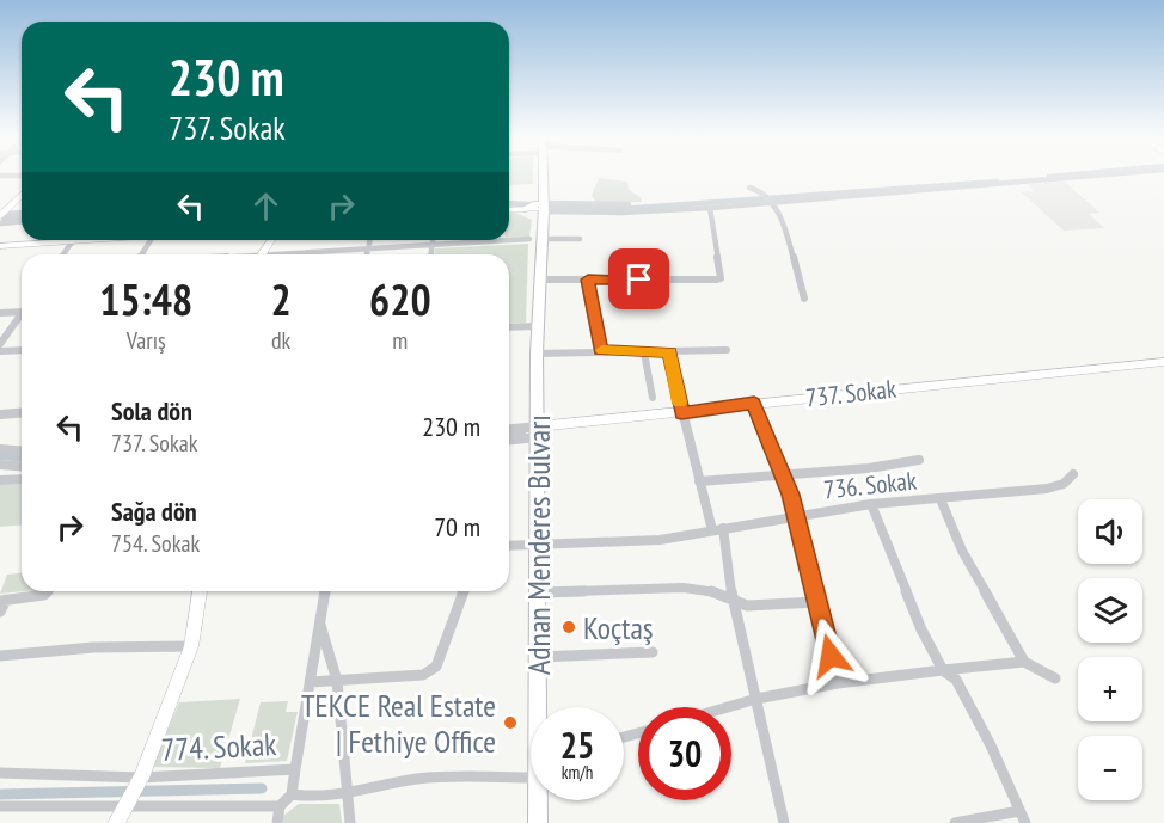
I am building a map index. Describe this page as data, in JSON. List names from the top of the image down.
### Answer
{
  "streets": {
    "main road": ["Adnan Menderes Bulvarı"],
    "street": ["737. Sokak", "736. Sokak", "774. Sokak"]
  },
  "crossings": [
    ["737. Sokak", "Adnan Menderes Bulvarı"],
    ["736. Sokak", "Adnan Menderes Bulvarı"]
  ],
  "places": ["Koçtaş", "TEKCE Real Estate | Fethiye Office"],
  "page": {
    "turn": ["230 m", "737. Sokak"],
    "eta": [
      "15:48",
      "Varış",
      "2",
      "dk",
      "620",
      "m"
    ],
    "list": [
      {
        "name": "Sola dön",
        "note": "737. Sokak",
        "value": "230 m"
      },
      {
        "name": "Sağa dön",
        "note": "754. Sokak",
        "value": "70 m"
      }
    ],
    "map_buttons": ["+", "−"],
    "speed": "25 km/h",
    "limit": "30"
  }
}
